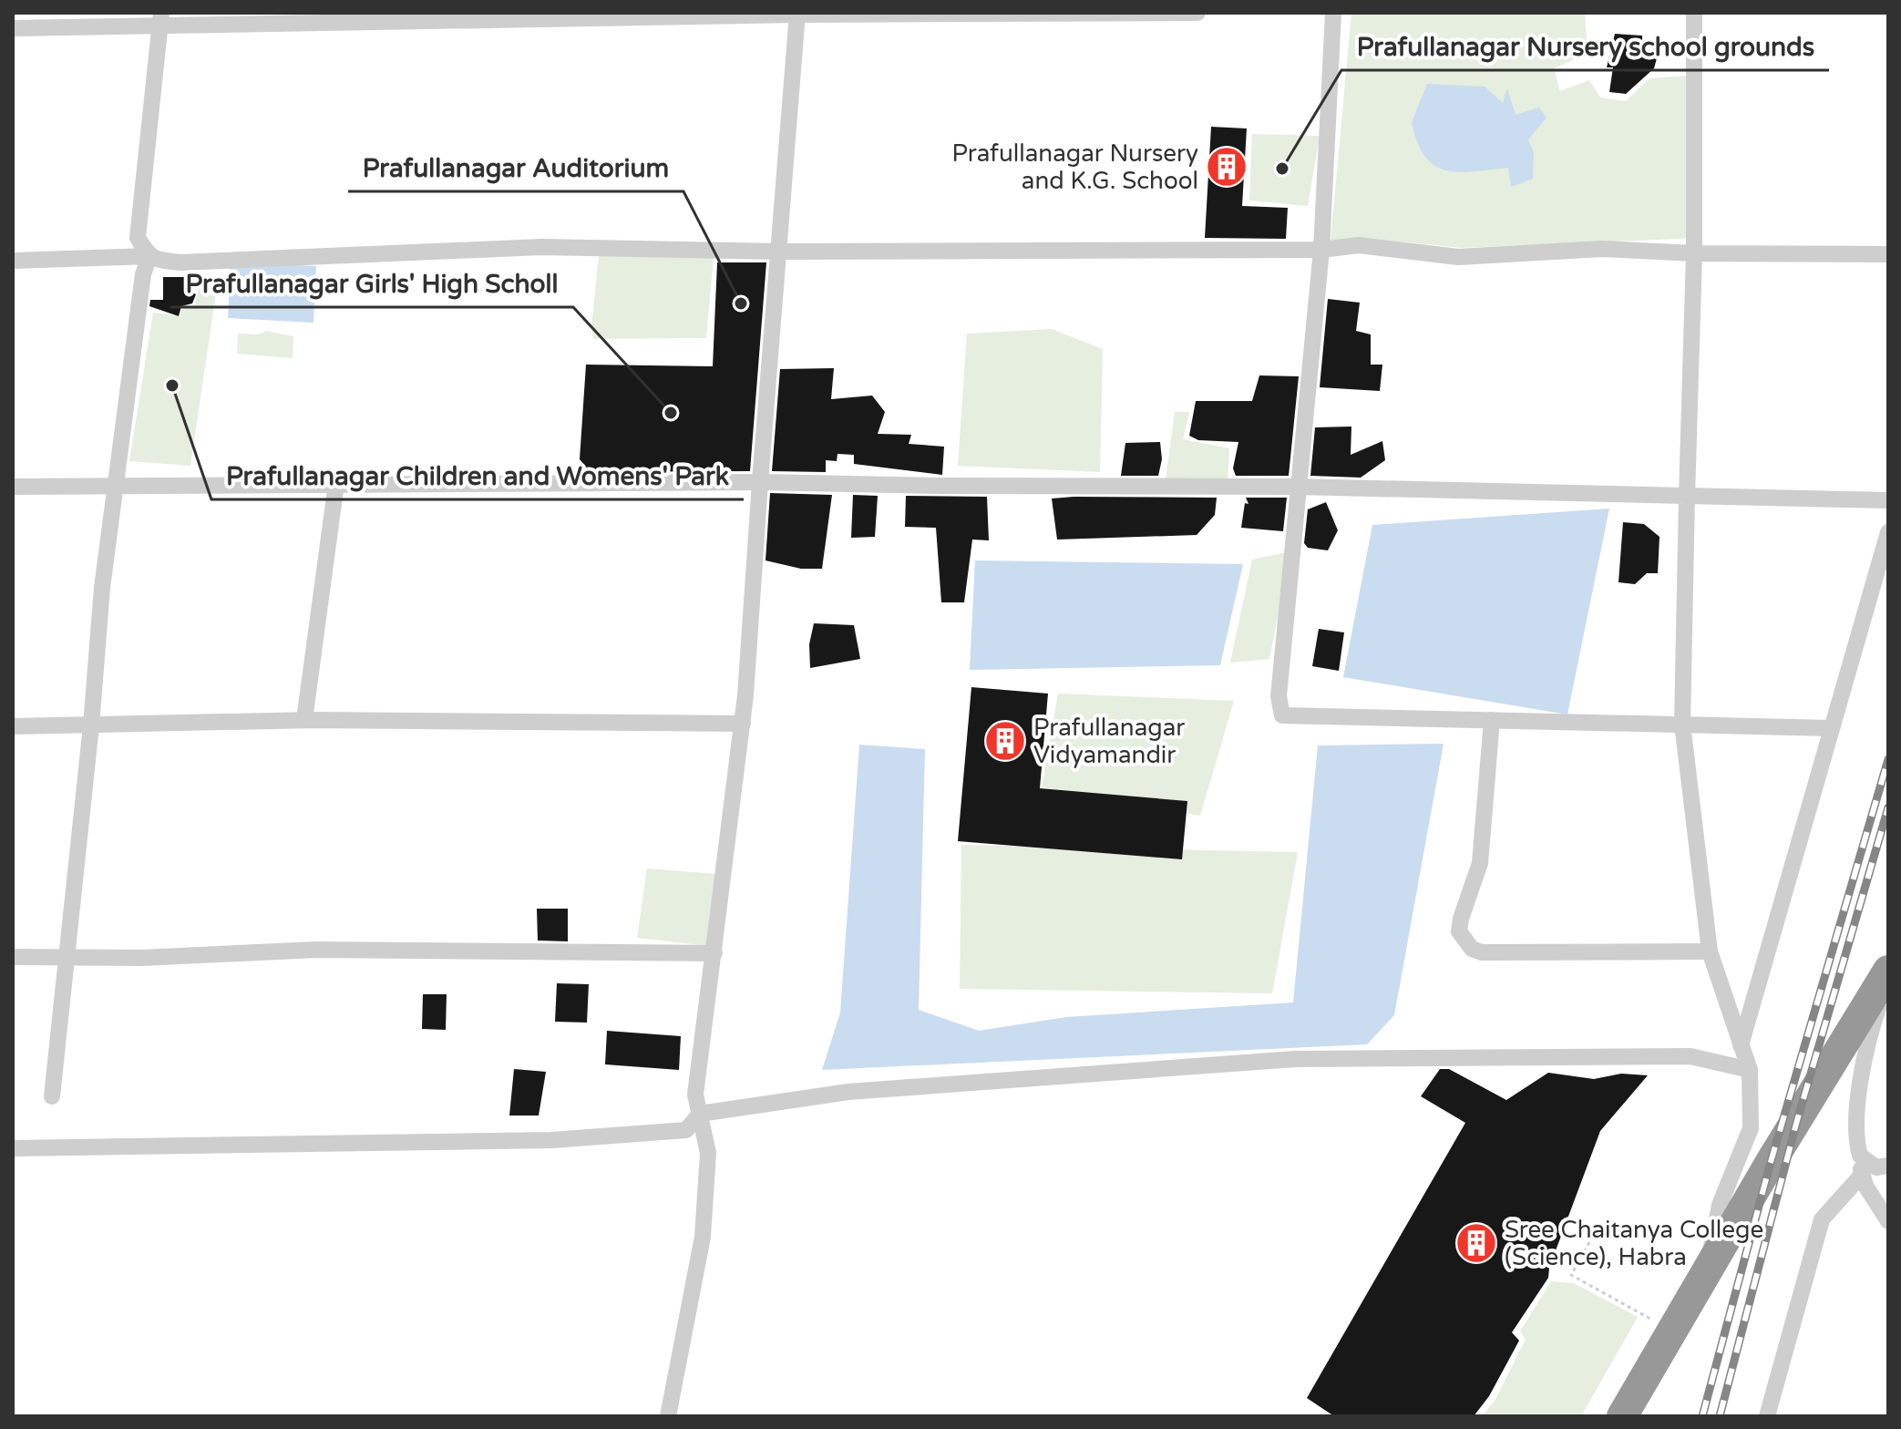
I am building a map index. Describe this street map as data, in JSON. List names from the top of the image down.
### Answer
{
  "places": {
    "building": ["Prafullanagar Nursery and K.G. School", "Prafullanagar Vidyamandir", "Sree Chaitanya College (Science), Habra"],
    "other": [
      "Prafullanagar Nursery school grounds",
      "Prafullanagar Auditorium",
      "Prafullanagar Children and Womens' Park",
      "Prafullanagar Girls' High Scholl"
    ]
  }
}
